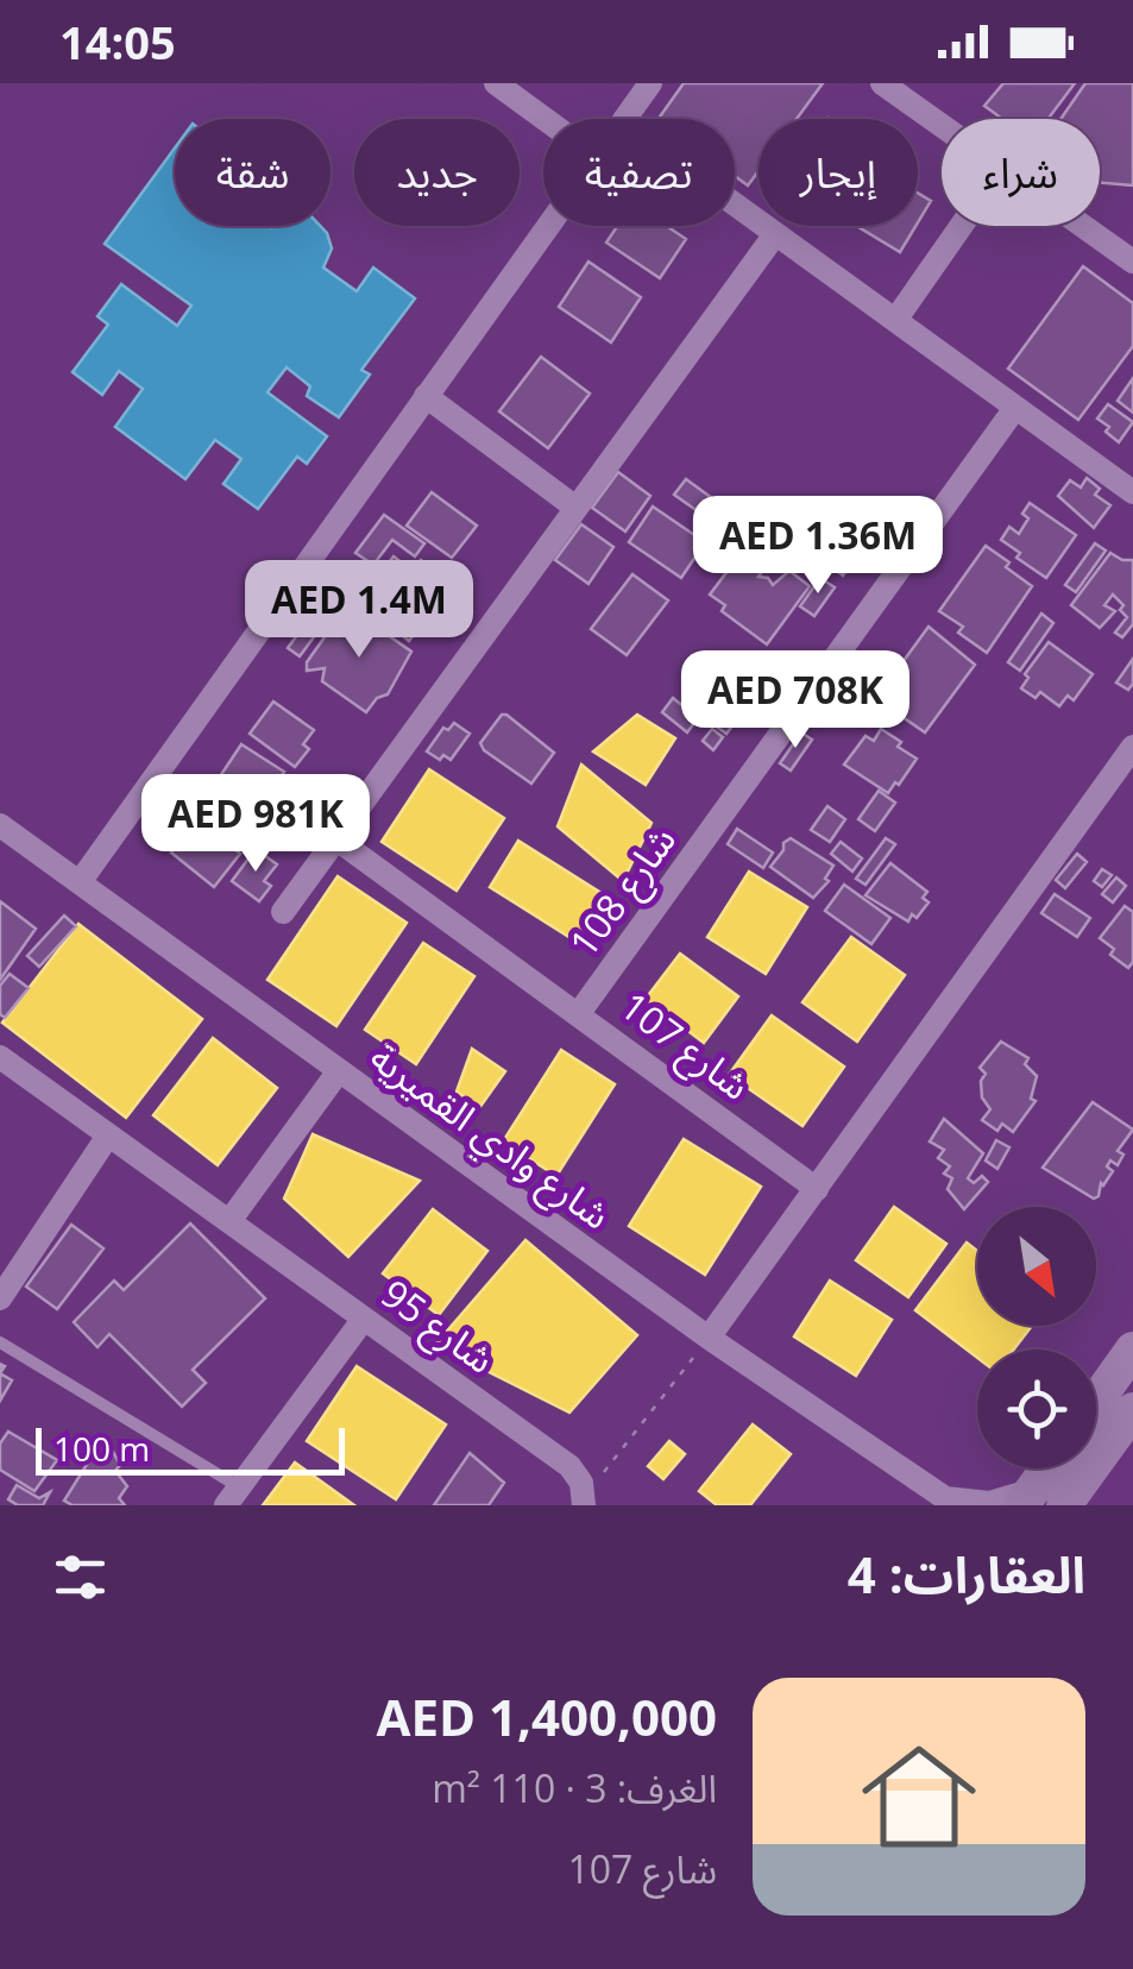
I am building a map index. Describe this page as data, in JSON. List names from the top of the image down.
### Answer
{
  "streets": {
    "street": [
      "شارع 108",
      "شارع 107",
      "شارع وادي القميرية",
      "شارع 95"
    ]
  },
  "crossings": [
    ["شارع 108", "شارع 107"]
  ],
  "scale_bar": "100 m",
  "north": "bottom right",
  "page": {
    "status": "14:05",
    "chip": [
      "شراء",
      "إيجار",
      "تصفية",
      "جديد",
      "شقة"
    ],
    "price": [
      "AED 1.36M",
      "AED 1.4M",
      "AED 708K",
      "AED 981K"
    ],
    "scale": "100 m",
    "heading": "العقارات: 4",
    "list": [
      {
        "name": "AED 1,400,000",
        "note": "الغرف: 3 · 110 m² · شارع 107"
      }
    ]
  }
}
